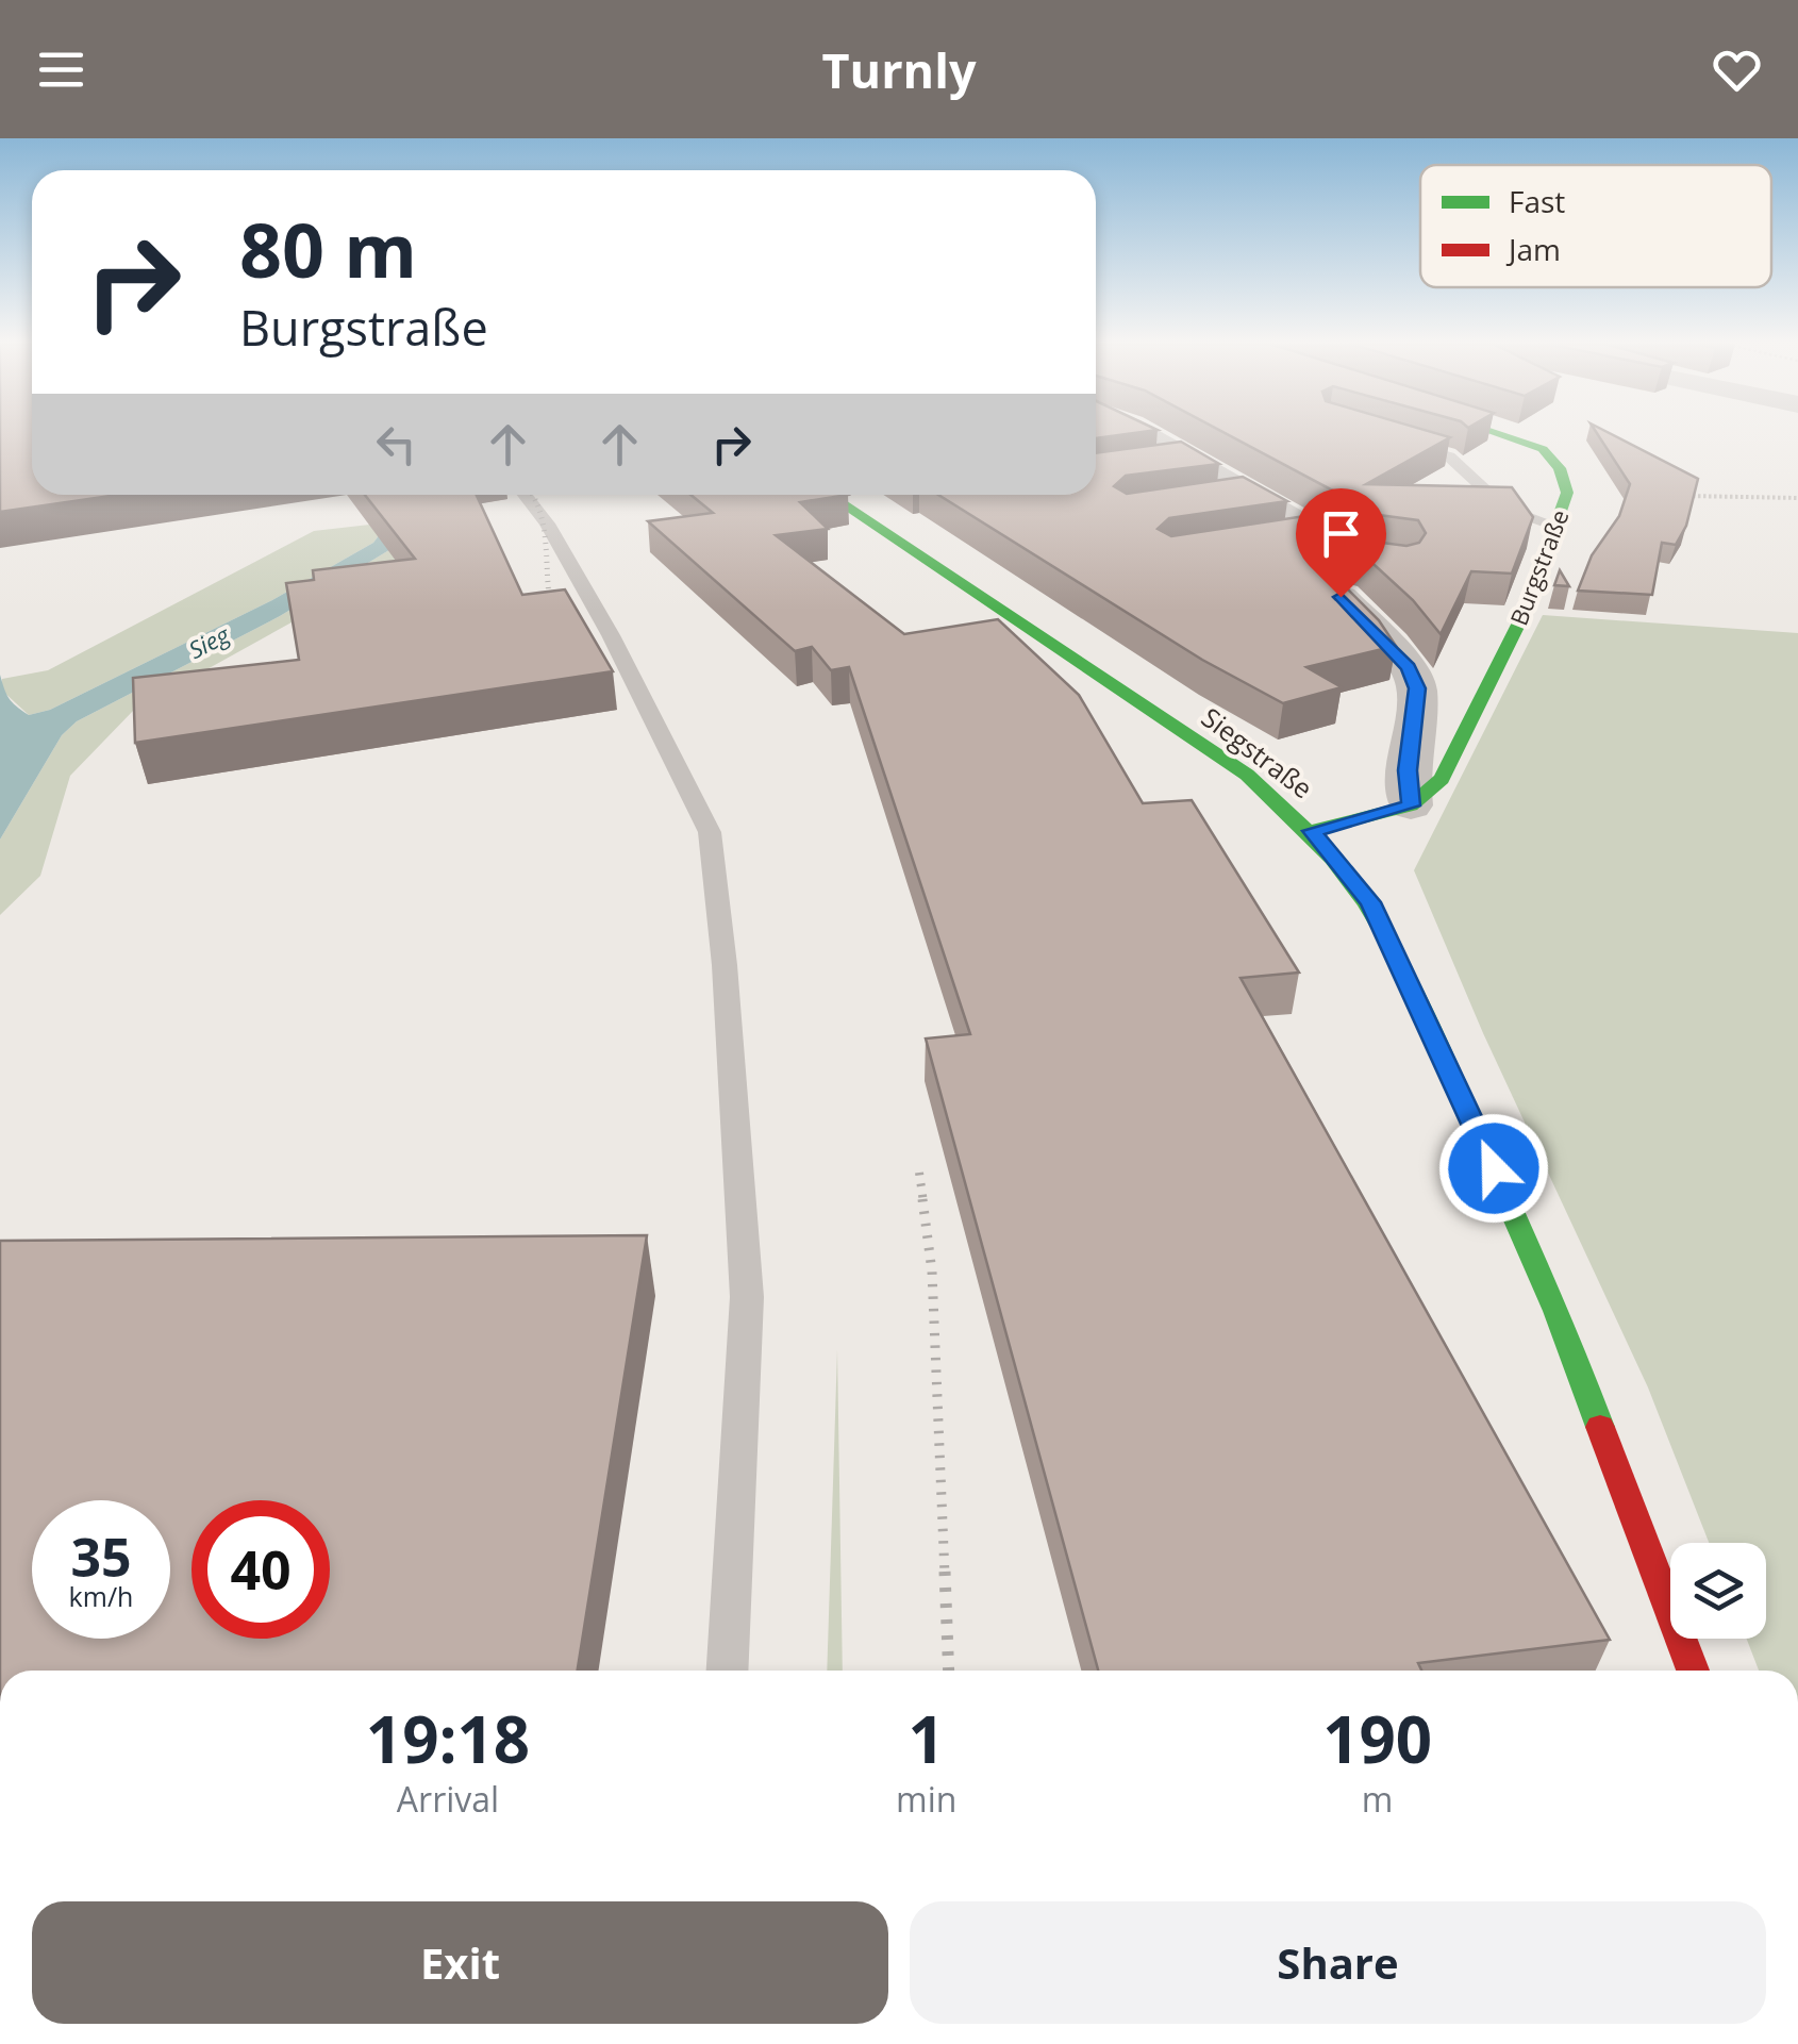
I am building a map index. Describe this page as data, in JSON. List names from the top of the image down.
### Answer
{
  "streets": {
    "street": ["Burgstraße", "Siegstraße"]
  },
  "water": ["Sieg"],
  "legend": ["Fast", "Jam"],
  "page": {
    "header": "Turnly",
    "turn": ["80 m", "Burgstraße"],
    "speed": "35 km/h",
    "limit": "40",
    "eta": [
      "19:18",
      "Arrival",
      "1",
      "min",
      "190",
      "m"
    ],
    "buttons": ["Exit", "Share"]
  }
}
